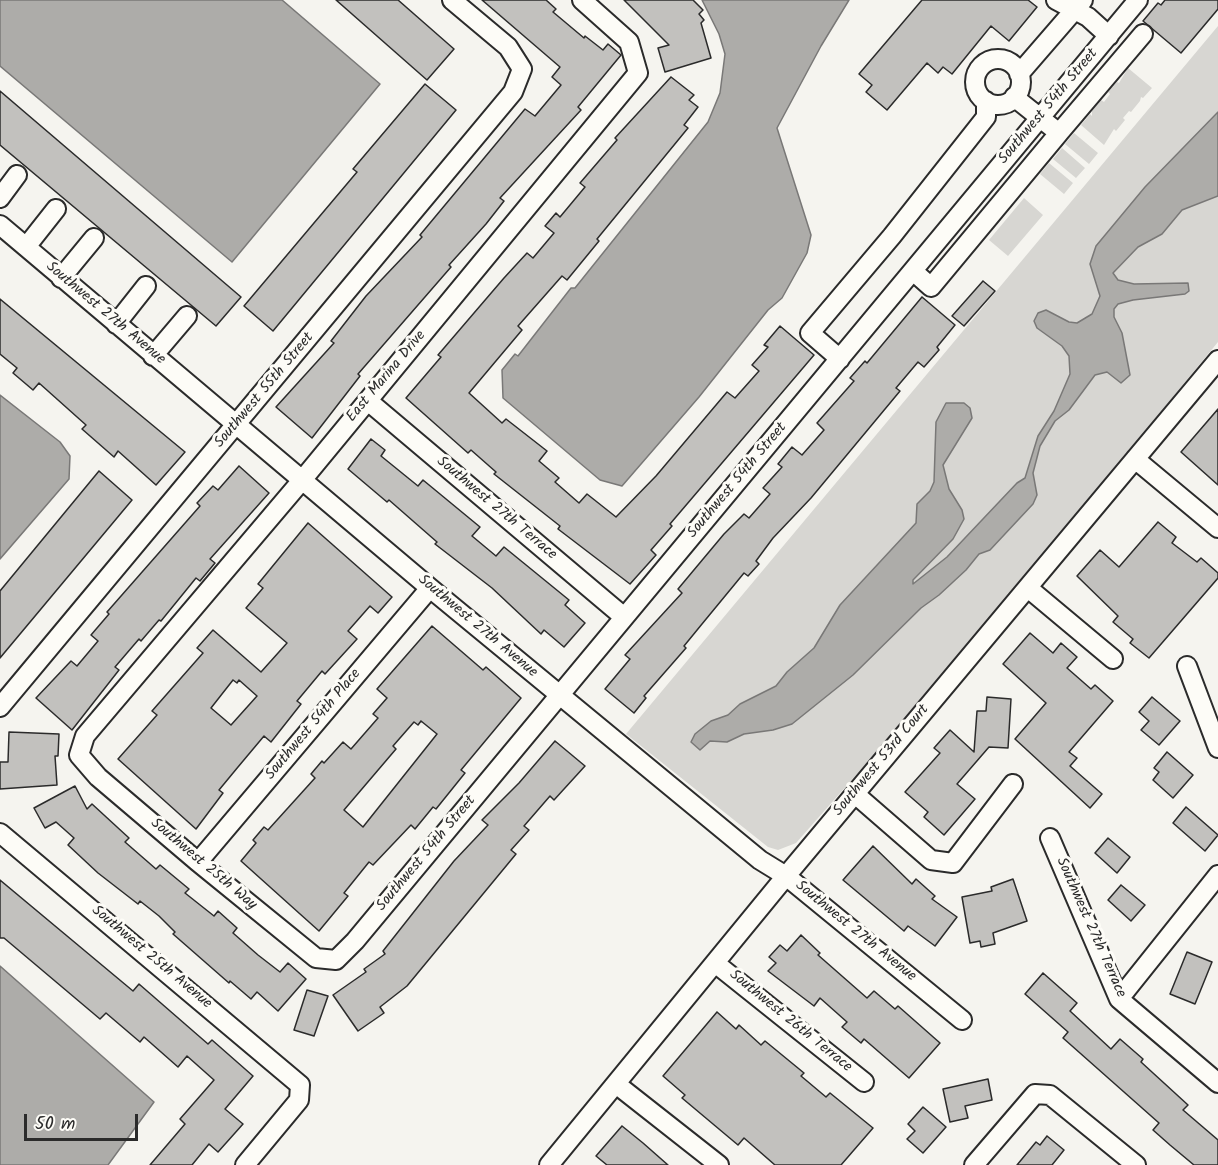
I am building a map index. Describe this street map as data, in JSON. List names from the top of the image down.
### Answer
{
  "streets": {
    "street": [
      "Southwest 54th Street",
      "Southwest 27th Avenue",
      "East Marina Drive",
      "Southwest 55th Street",
      "Southwest 27th Terrace",
      "Southwest 54th Place",
      "Southwest 53rd Court",
      "Southwest 25th Way",
      "Southwest 25th Avenue",
      "Southwest 26th Terrace"
    ]
  },
  "crossings": [
    ["Southwest 54th Street", "Southwest 27th Avenue"],
    ["Southwest 54th Street", "Southwest 27th Terrace"],
    ["Southwest 54th Street", "Southwest 25th Way"],
    ["Southwest 27th Avenue", "East Marina Drive"],
    ["Southwest 27th Avenue", "Southwest 55th Street"],
    ["Southwest 27th Avenue", "Southwest 54th Place"],
    ["Southwest 27th Avenue", "Southwest 53rd Court"],
    ["East Marina Drive", "Southwest 27th Terrace"],
    ["East Marina Drive", "Southwest 25th Way"],
    ["Southwest 54th Place", "Southwest 25th Way"],
    ["Southwest 53rd Court", "Southwest 26th Terrace"]
  ],
  "scale_bar": "50 m"
}
